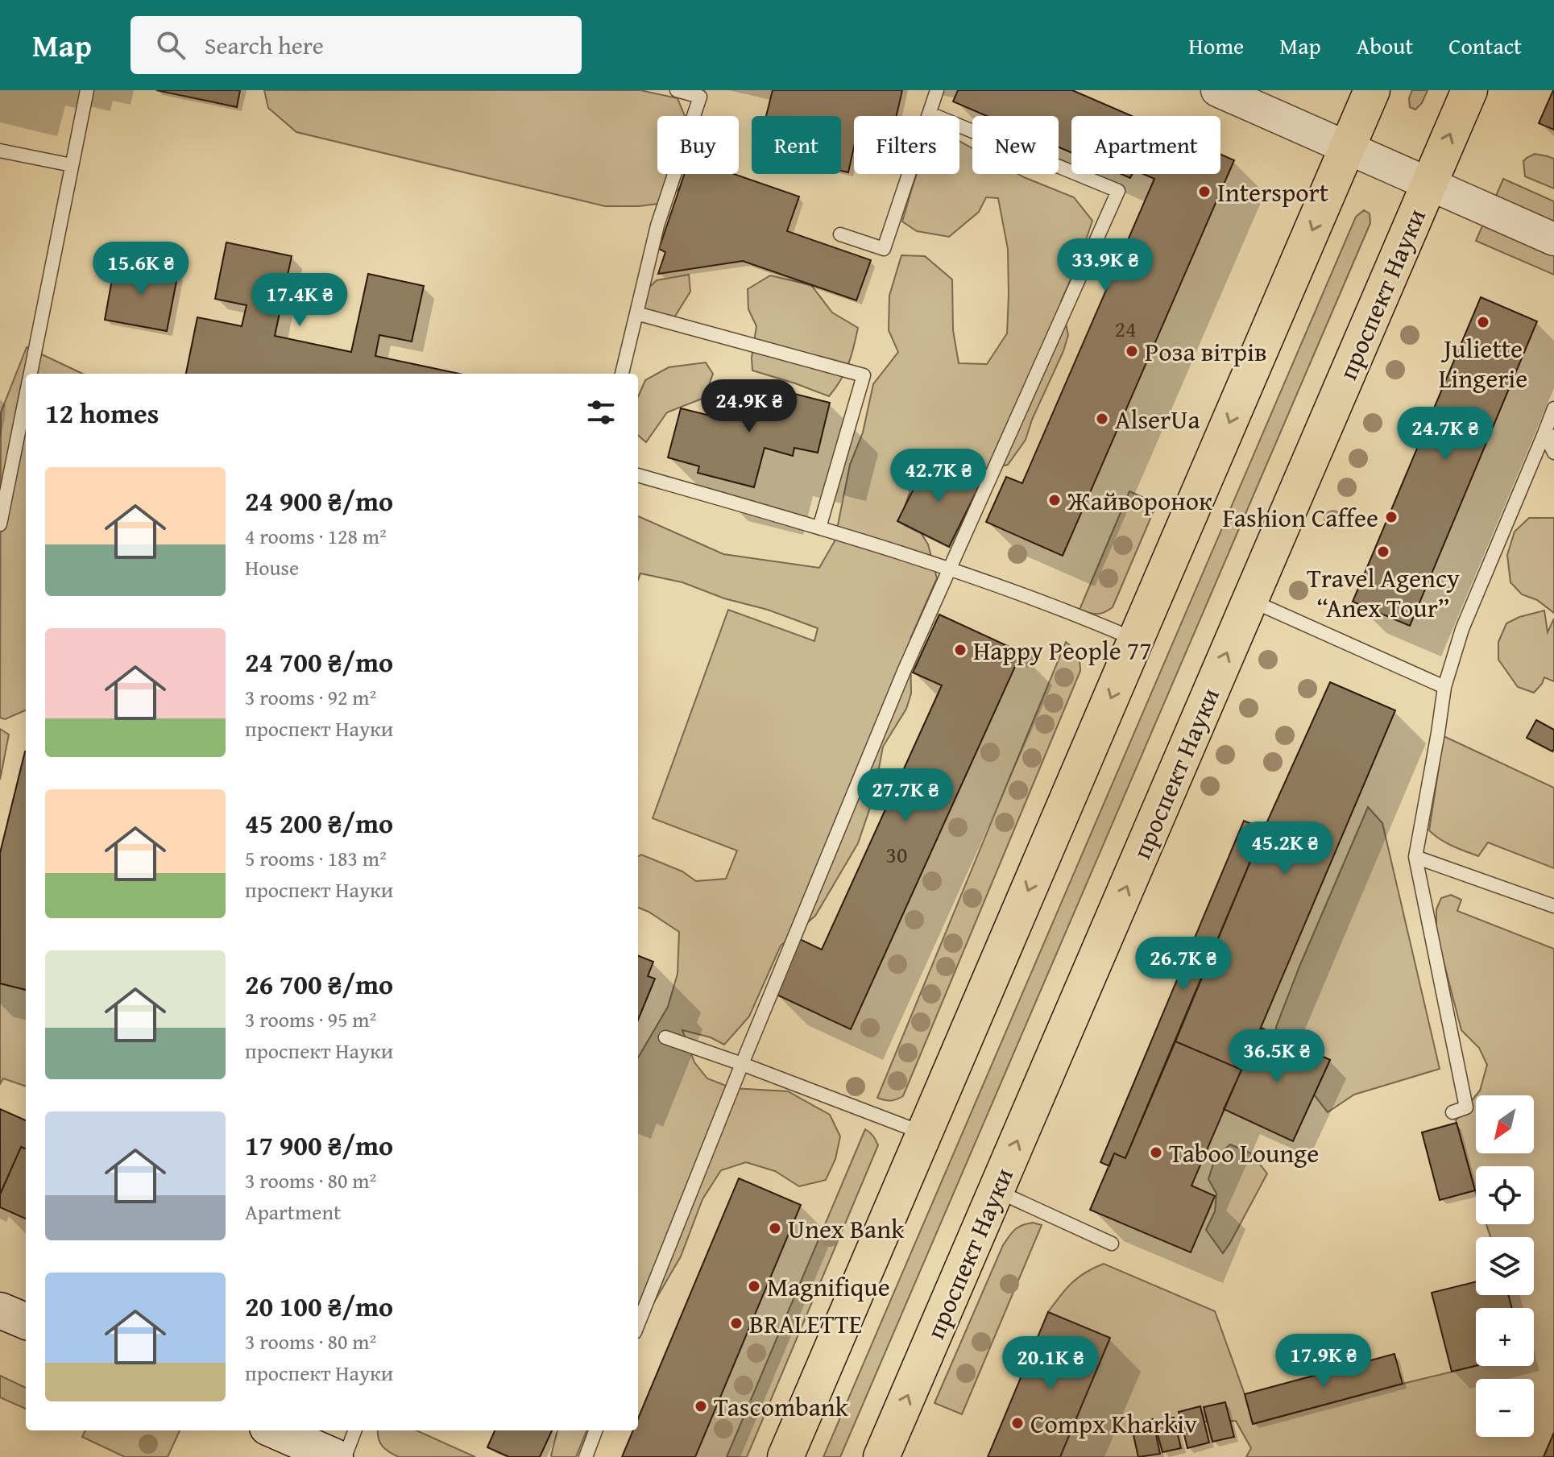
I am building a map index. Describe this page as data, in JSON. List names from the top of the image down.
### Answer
{
  "streets": {
    "main road": ["проспект Науки"]
  },
  "places": [
    "Intersport",
    "Juliette Lingerie",
    "Роза вітрів",
    "AlserUa",
    "Жайворонок",
    "Fashion Caffee",
    "Travel Agency “Anex Tour”",
    "Happy People 77",
    "Taboo Lounge",
    "Unex Bank",
    "Magnifique",
    "BRALETTE",
    "Tascombank",
    "Compx Kharkiv"
  ],
  "house_numbers": ["24", "30"],
  "north": "bottom left",
  "page": {
    "header": "Map",
    "search": "Search here",
    "nav": [
      "Home",
      "Map",
      "About",
      "Contact"
    ],
    "chip": [
      "Buy",
      "Rent",
      "Filters",
      "New",
      "Apartment"
    ],
    "price": [
      "33.9K ₴",
      "15.6K ₴",
      "17.4K ₴",
      "24.9K ₴",
      "24.7K ₴",
      "42.7K ₴",
      "27.7K ₴",
      "45.2K ₴",
      "26.7K ₴",
      "36.5K ₴",
      "17.9K ₴",
      "20.1K ₴"
    ],
    "heading": "12 homes",
    "list": [
      {
        "name": "24 900 ₴/mo",
        "note": "4 rooms · 128 m² · House"
      },
      {
        "name": "24 700 ₴/mo",
        "note": "3 rooms · 92 m² · проспект Науки"
      },
      {
        "name": "45 200 ₴/mo",
        "note": "5 rooms · 183 m² · проспект Науки"
      },
      {
        "name": "26 700 ₴/mo",
        "note": "3 rooms · 95 m² · проспект Науки"
      },
      {
        "name": "17 900 ₴/mo",
        "note": "3 rooms · 80 m² · Apartment"
      },
      {
        "name": "20 100 ₴/mo",
        "note": "3 rooms · 80 m² · проспект Науки"
      }
    ],
    "map_buttons": ["+", "−"]
  }
}
